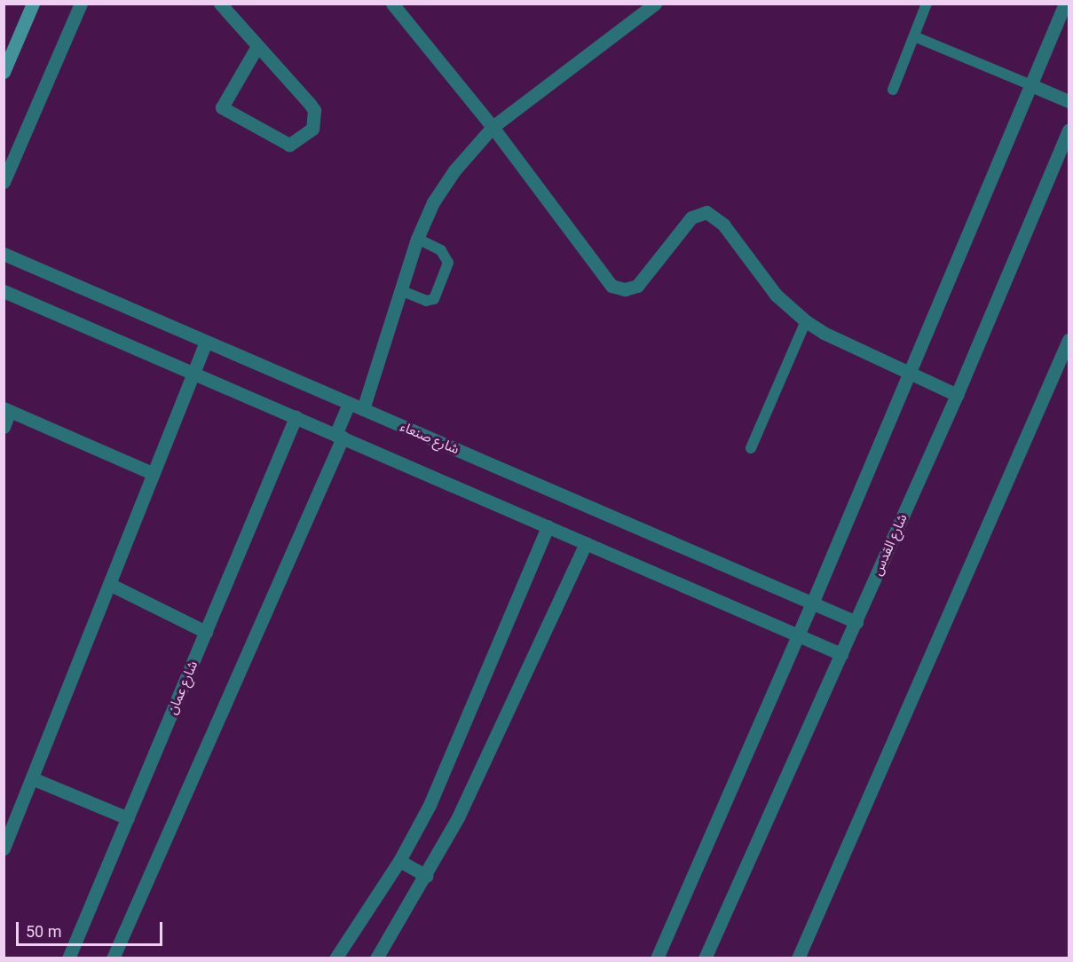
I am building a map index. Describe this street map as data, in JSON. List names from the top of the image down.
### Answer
{
  "streets": {
    "street": ["شارع صنعاء", "شارع القدس", "شارع عمان"]
  },
  "crossings": [
    ["شارع صنعاء", "شارع القدس"]
  ],
  "scale_bar": "50 m"
}
